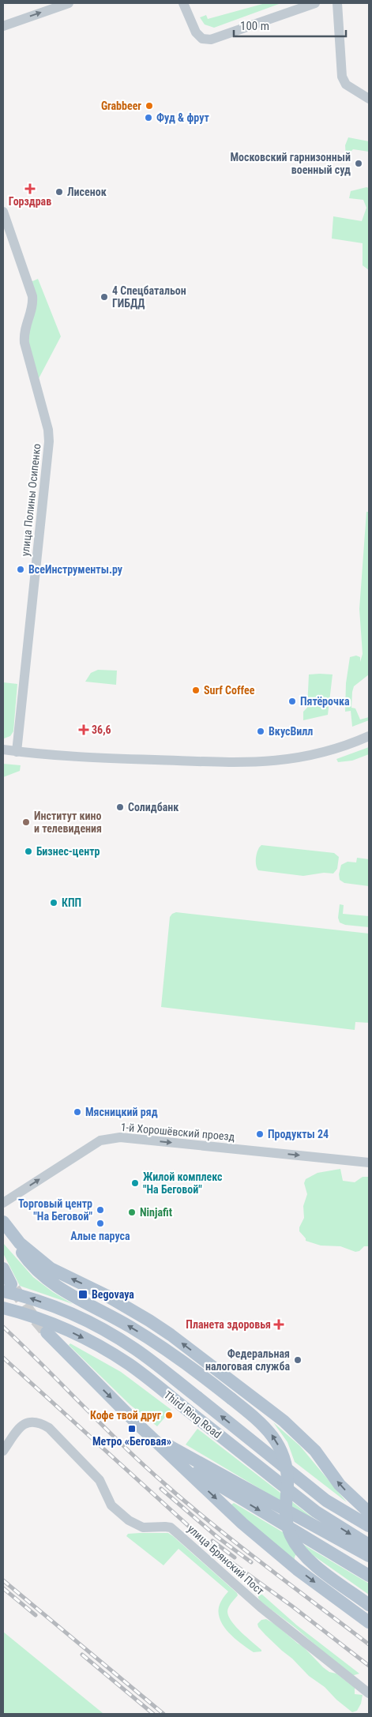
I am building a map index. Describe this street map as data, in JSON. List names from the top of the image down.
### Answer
{
  "streets": {
    "main road": ["Third Ring Road"],
    "street": ["улица Полины Осипенко", "1-й Хорошёвский проезд", "улица Брянский Пост"]
  },
  "one_way": ["1-й Хорошёвский проезд"],
  "places": {
    "other": [
      "Grabbeer",
      "Фуд & фрут",
      "Московский гарнизонный военный суд",
      "Лисенок",
      "4 Спецбатальон ГИБДД",
      "ВсеИнструменты.ру",
      "Surf Coffee",
      "Пятёрочка",
      "ВкусВилл",
      "Солидбанк",
      "Институт кино и телевидения",
      "Бизнес-центр",
      "КПП",
      "Мясницкий ряд",
      "Продукты 24",
      "Жилой комплекс \"На Беговой\"",
      "Торговый центр \"На Беговой\"",
      "Ninjafit",
      "Алые паруса",
      "Федеральная налоговая служба",
      "Кофе твой друг"
    ],
    "health": ["Горздрав", "36,6", "Планета здоровья"],
    "transit": ["Begovaya", "Метро «Беговая»"]
  },
  "scale_bar": "100 m"
}
